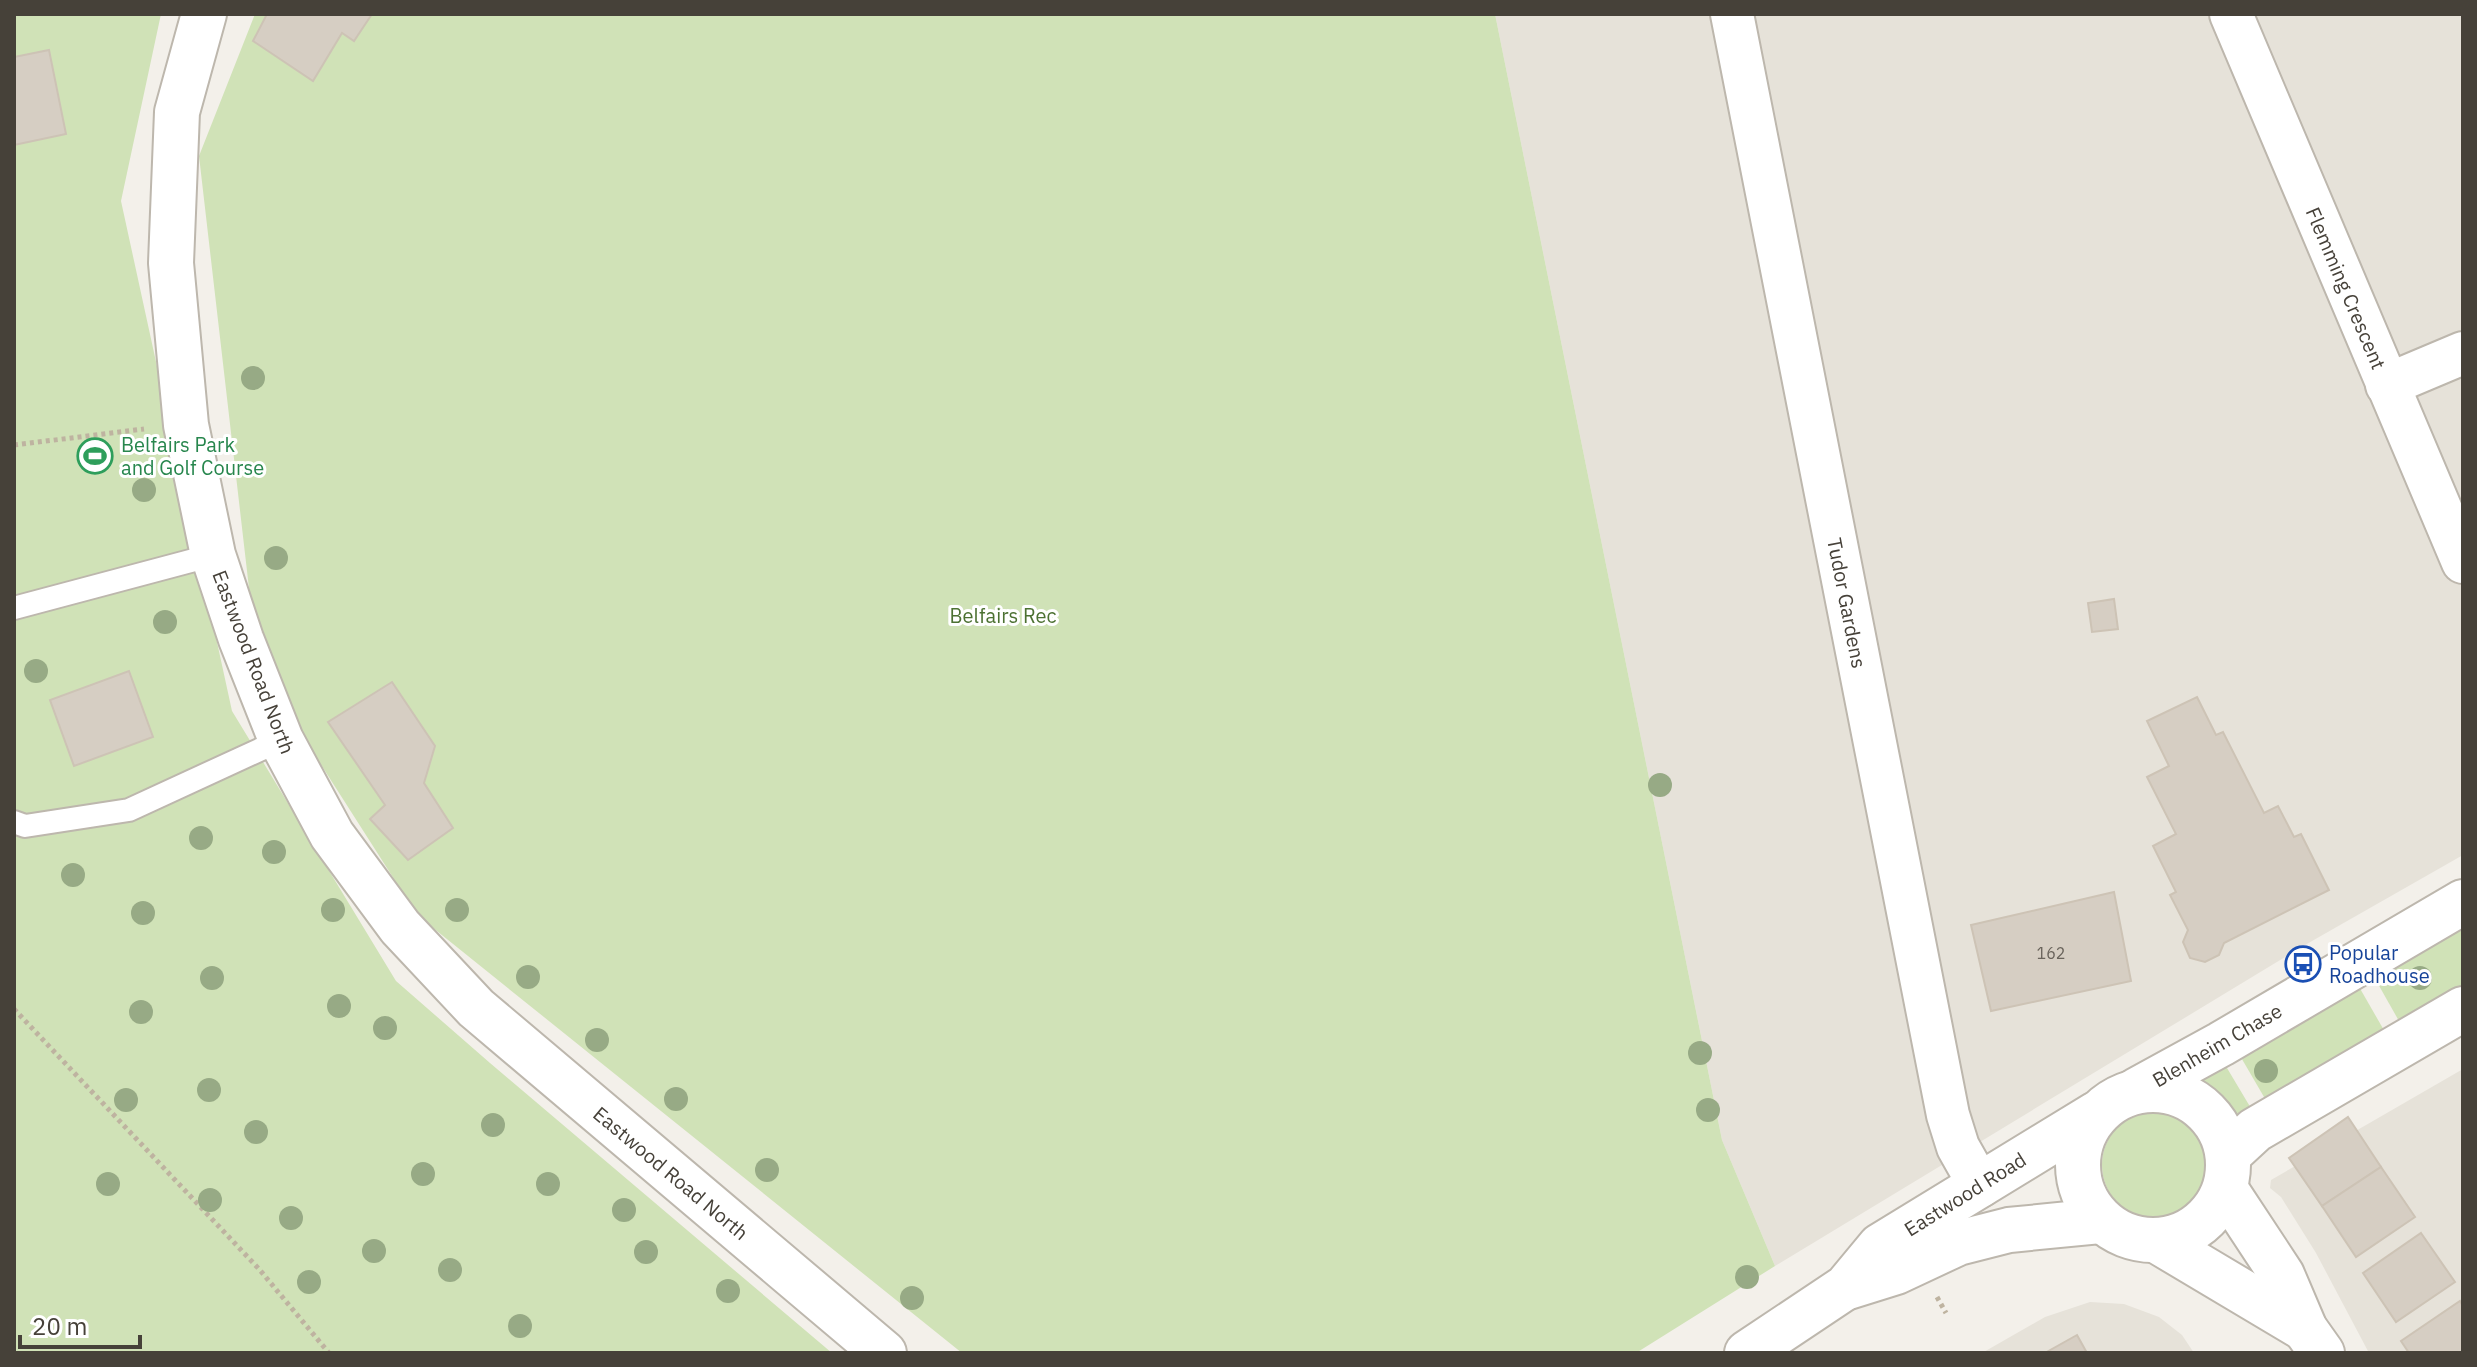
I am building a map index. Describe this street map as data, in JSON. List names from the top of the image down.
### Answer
{
  "streets": {
    "street": [
      "Flemming Crescent",
      "Tudor Gardens",
      "Eastwood Road North",
      "Blenheim Chase",
      "Eastwood Road"
    ]
  },
  "crossings": [
    ["Tudor Gardens", "Eastwood Road"],
    ["Blenheim Chase", "Eastwood Road"]
  ],
  "parks": ["Belfairs Rec"],
  "places": {
    "sports": ["Belfairs Park and Golf Course"],
    "bus stop": ["Popular Roadhouse"]
  },
  "house_numbers": ["162"],
  "scale_bar": "20 m"
}
